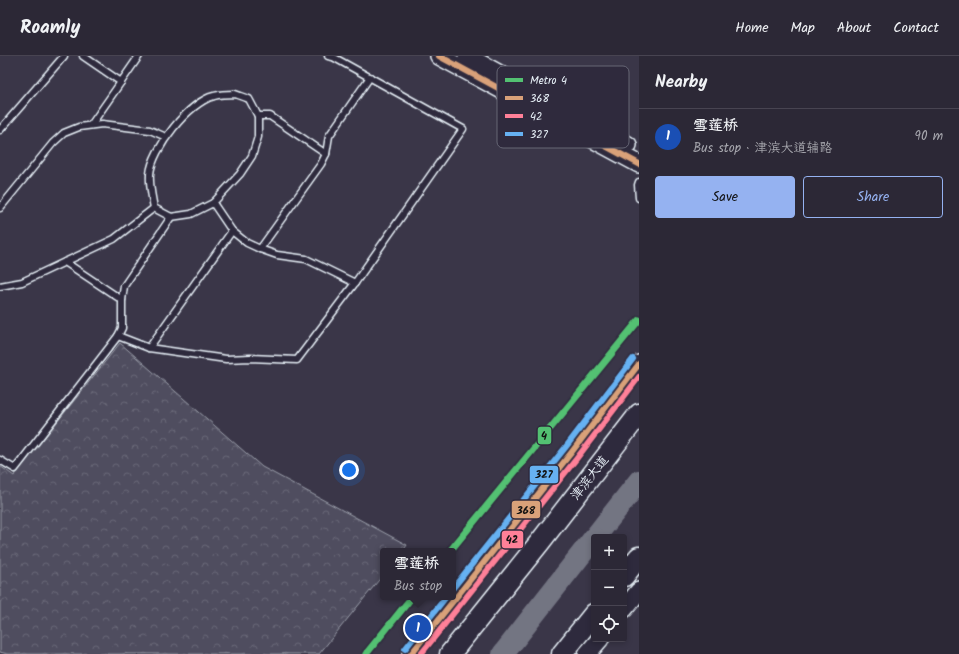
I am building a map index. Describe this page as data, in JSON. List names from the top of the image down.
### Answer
{
  "streets": {
    "highway": ["津滨大道"]
  },
  "lines": [
    "transit line 368",
    "metro line 4",
    "transit line 327",
    "transit line 42"
  ],
  "legend": [
    "Metro 4",
    "368",
    "42",
    "327"
  ],
  "page": {
    "header": "Roamly",
    "nav": [
      "Home",
      "Map",
      "About",
      "Contact"
    ],
    "heading": "Nearby",
    "list": [
      {
        "mark": "1",
        "name": "雪莲桥",
        "note": "Bus stop · 津滨大道辅路",
        "value": "90 m"
      }
    ],
    "buttons": ["Save", "Share"],
    "map_buttons": ["+", "−"],
    "popup": ["雪莲桥", "Bus stop"],
    "pins": "1"
  }
}
